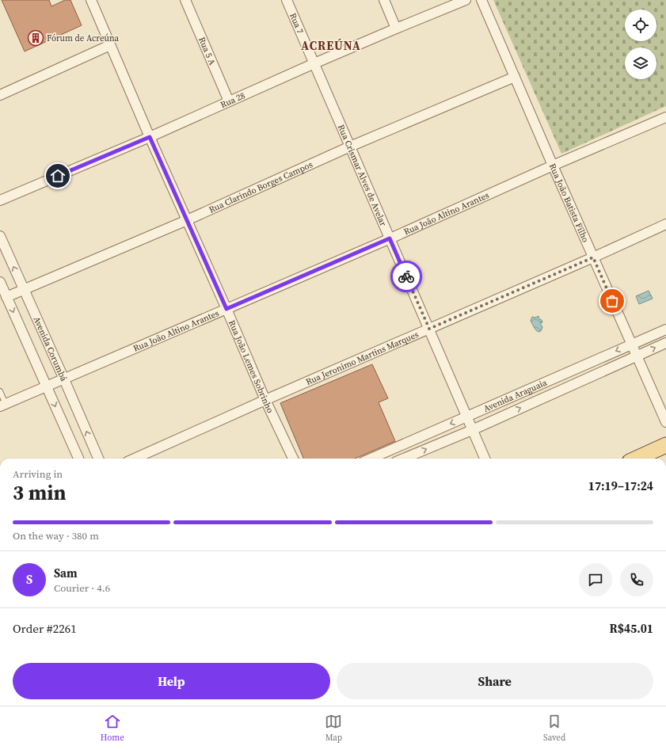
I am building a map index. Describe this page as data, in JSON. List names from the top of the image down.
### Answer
{
  "streets": {
    "street": [
      "Rua 7",
      "Rua 5 A",
      "Rua 28",
      "Rua Crismar Alves de Avelar",
      "Rua Clarindo Borges Campos",
      "Rua João Batista Filho",
      "Rua João Altino Arantes",
      "Avenida Corumbá",
      "Rua Jeronimo Martins Marques",
      "Rua João Lemes Sobrinho",
      "Avenida Araguaia"
    ]
  },
  "crossings": [
    ["Rua 7", "Rua 28"],
    ["Rua 7", "Rua Crismar Alves de Avelar"],
    ["Rua 5 A", "Rua 28"],
    ["Rua 28", "Rua Crismar Alves de Avelar"],
    ["Rua 28", "Rua João Lemes Sobrinho"],
    ["Rua Crismar Alves de Avelar", "Rua Clarindo Borges Campos"],
    ["Rua Crismar Alves de Avelar", "Rua João Altino Arantes"],
    ["Rua Crismar Alves de Avelar", "Rua Jeronimo Martins Marques"],
    ["Rua Crismar Alves de Avelar", "Avenida Araguaia"],
    ["Rua Clarindo Borges Campos", "Rua João Batista Filho"],
    ["Rua Clarindo Borges Campos", "Avenida Corumbá"],
    ["Rua Clarindo Borges Campos", "Rua João Lemes Sobrinho"],
    ["Rua João Batista Filho", "Rua João Altino Arantes"],
    ["Rua João Batista Filho", "Rua Jeronimo Martins Marques"],
    ["Rua João Batista Filho", "Avenida Araguaia"],
    ["Rua João Altino Arantes", "Avenida Corumbá"],
    ["Rua João Altino Arantes", "Rua João Lemes Sobrinho"],
    ["Rua Jeronimo Martins Marques", "Rua João Lemes Sobrinho"]
  ],
  "districts": ["ACREÚNA"],
  "places": {
    "building": ["Fórum de Acreúna"]
  },
  "page": {
    "heading": ["3 min", "Arriving in", "17:19–17:24"],
    "panel": [
      "Sam",
      "Courier · 4.6",
      "Order #2261",
      "R$45.01"
    ],
    "bar": "On the way · 380 m",
    "round": "S",
    "buttons": ["Help", "Share"],
    "tabs": ["Home", "Map", "Saved"]
  }
}
